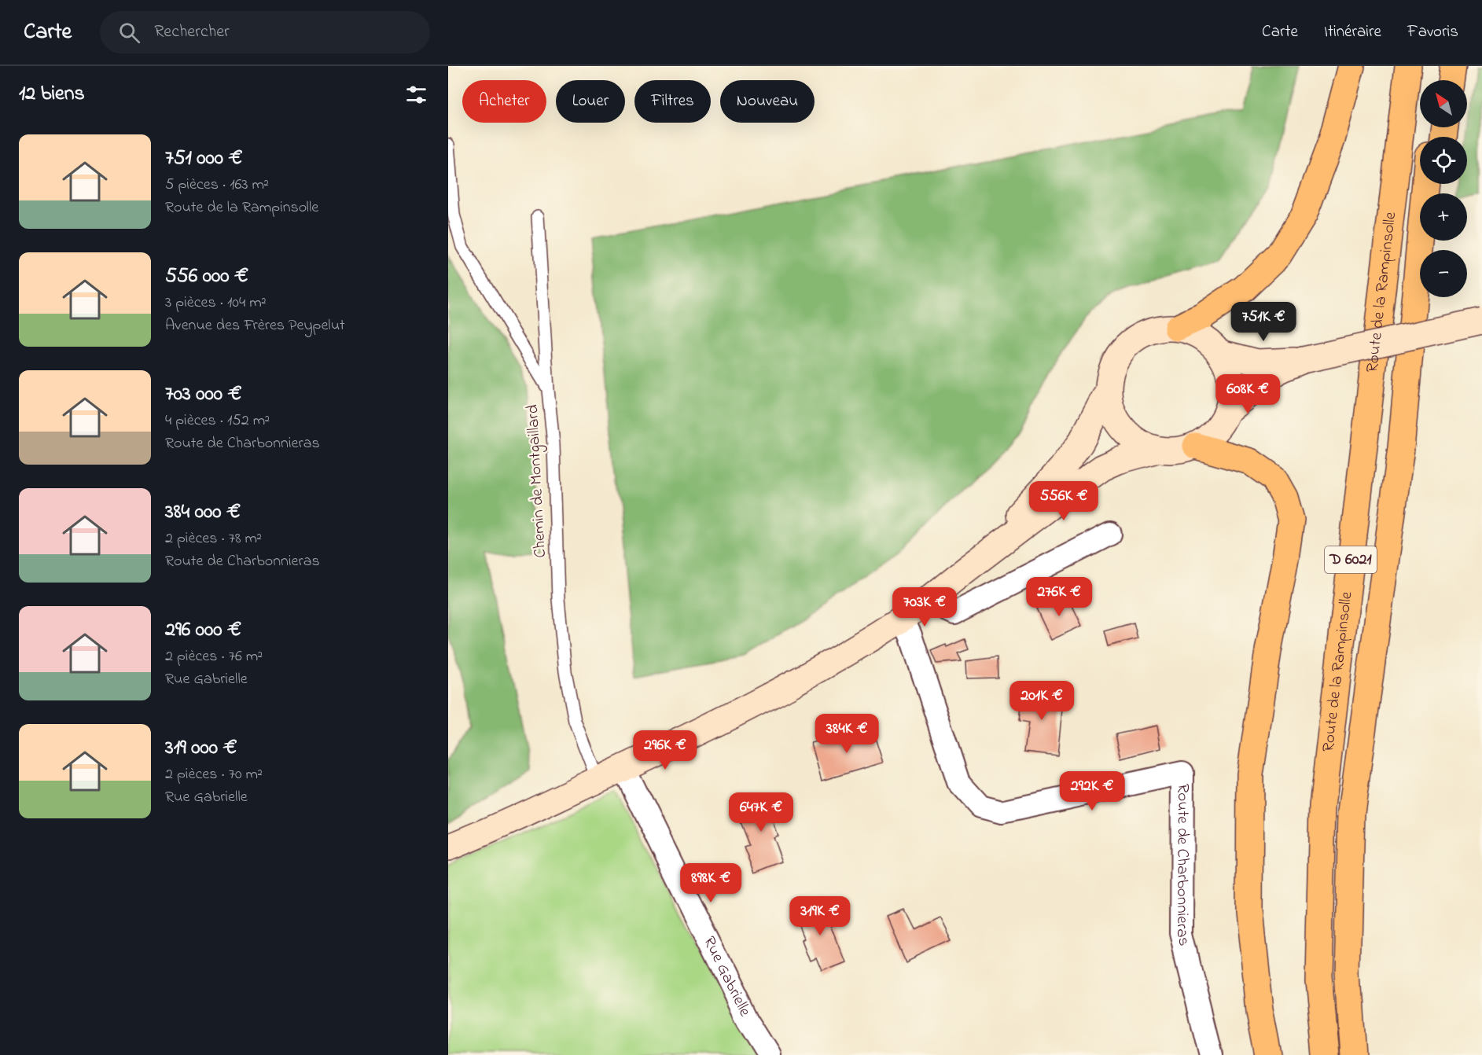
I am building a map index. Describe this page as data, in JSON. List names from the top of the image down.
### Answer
{
  "streets": {
    "main road": ["Route de la Rampinsolle", "D 6021"],
    "street": ["Route de Charbonnieras", "Rue Gabrielle"],
    "lane": ["Chemin de Montgaillard"]
  },
  "crossings": [
    ["Route de la Rampinsolle", "D 6021"]
  ],
  "north": "top left",
  "page": {
    "header": "Carte",
    "search": "Rechercher",
    "nav": ["Carte", "Itinéraire", "Favoris"],
    "heading": "12 biens",
    "map_buttons": ["+", "−"],
    "chip": [
      "Acheter",
      "Louer",
      "Filtres",
      "Nouveau"
    ],
    "list": [
      {
        "name": "751 000 €",
        "note": "5 pièces · 163 m² · Route de la Rampinsolle"
      },
      {
        "name": "556 000 €",
        "note": "3 pièces · 104 m² · Avenue des Frères Peypelut"
      },
      {
        "name": "703 000 €",
        "note": "4 pièces · 152 m² · Route de Charbonnieras"
      },
      {
        "name": "384 000 €",
        "note": "2 pièces · 78 m² · Route de Charbonnieras"
      },
      {
        "name": "296 000 €",
        "note": "2 pièces · 76 m² · Rue Gabrielle"
      },
      {
        "name": "319 000 €",
        "note": "2 pièces · 70 m² · Rue Gabrielle"
      }
    ],
    "price": [
      "751K €",
      "608K €",
      "556K €",
      "276K €",
      "703K €",
      "201K €",
      "384K €",
      "296K €",
      "292K €",
      "647K €",
      "898K €",
      "319K €"
    ]
  }
}
